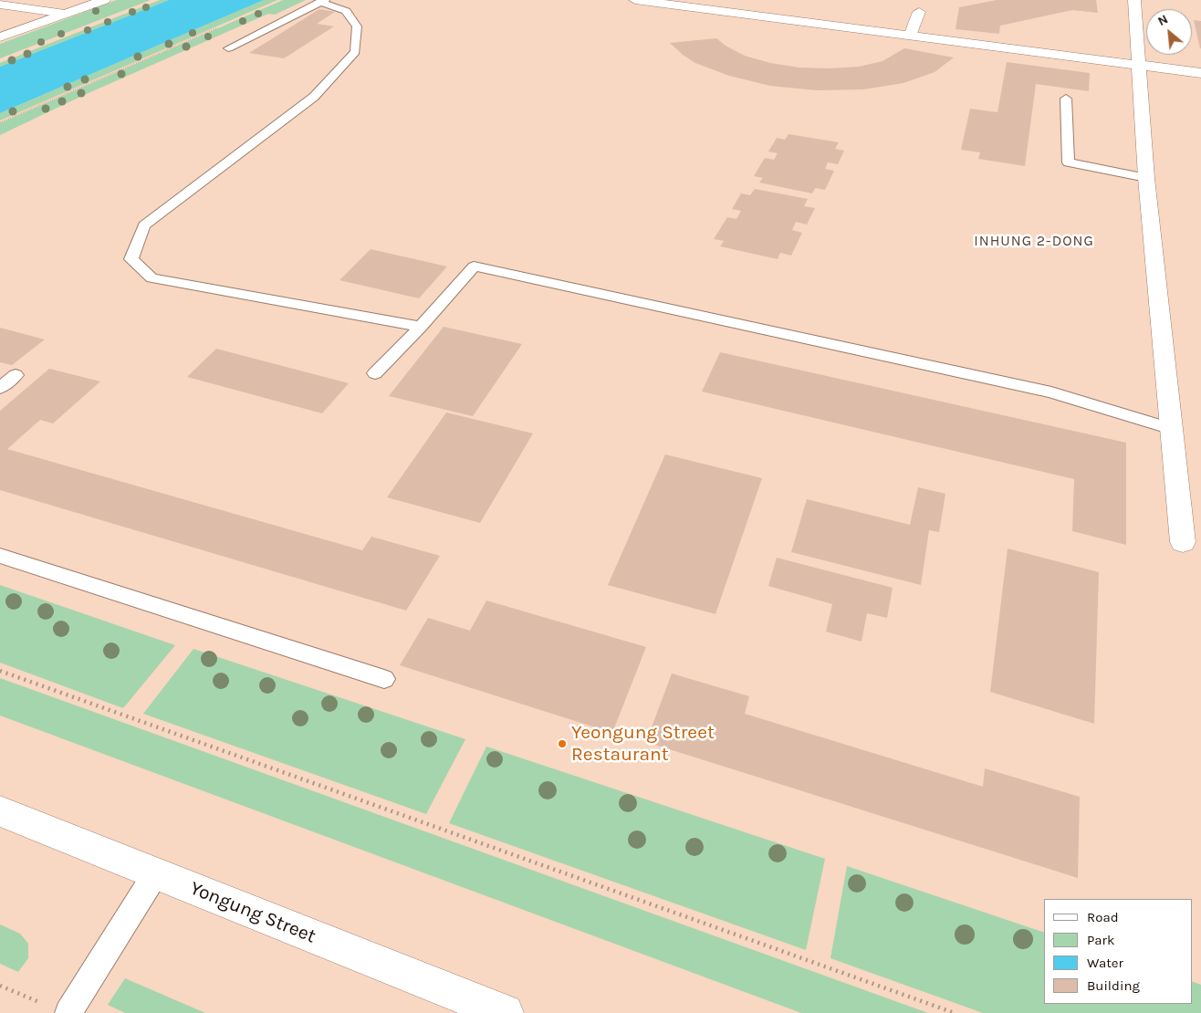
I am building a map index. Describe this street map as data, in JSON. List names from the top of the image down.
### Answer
{
  "streets": {
    "street": ["Yongung Street"]
  },
  "districts": ["INHUNG 2-DONG"],
  "places": ["Yeongung Street Restaurant"],
  "legend": [
    "Road",
    "Park",
    "Water",
    "Building"
  ],
  "north": "top left"
}
